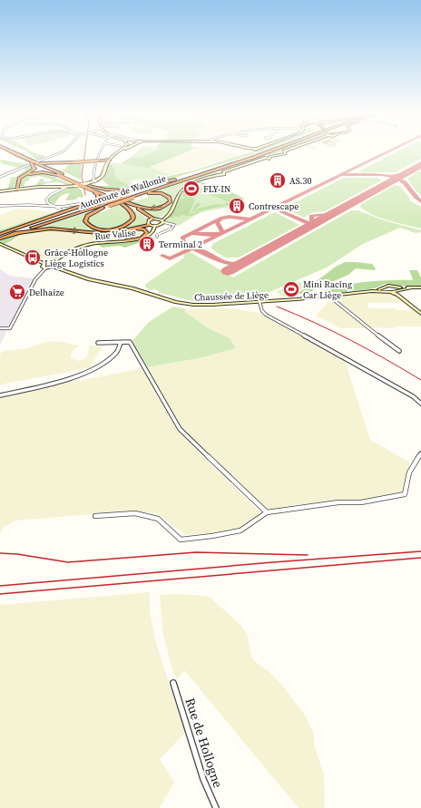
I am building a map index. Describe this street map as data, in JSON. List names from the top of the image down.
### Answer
{
  "streets": {
    "highway": ["Autoroute de Wallonie"],
    "main road": ["Rue Valise", "Chaussée de Liège"],
    "street": ["Rue de Hollogne"]
  },
  "places": {
    "building": ["AS.30", "Contrescape", "Terminal 2"],
    "sports": ["FLY-IN", "Mini Racing Car Liège"],
    "bus stop": ["Grâce-Hollogne Liège Logistics"],
    "supermarket": ["Delhaize"]
  }
}
